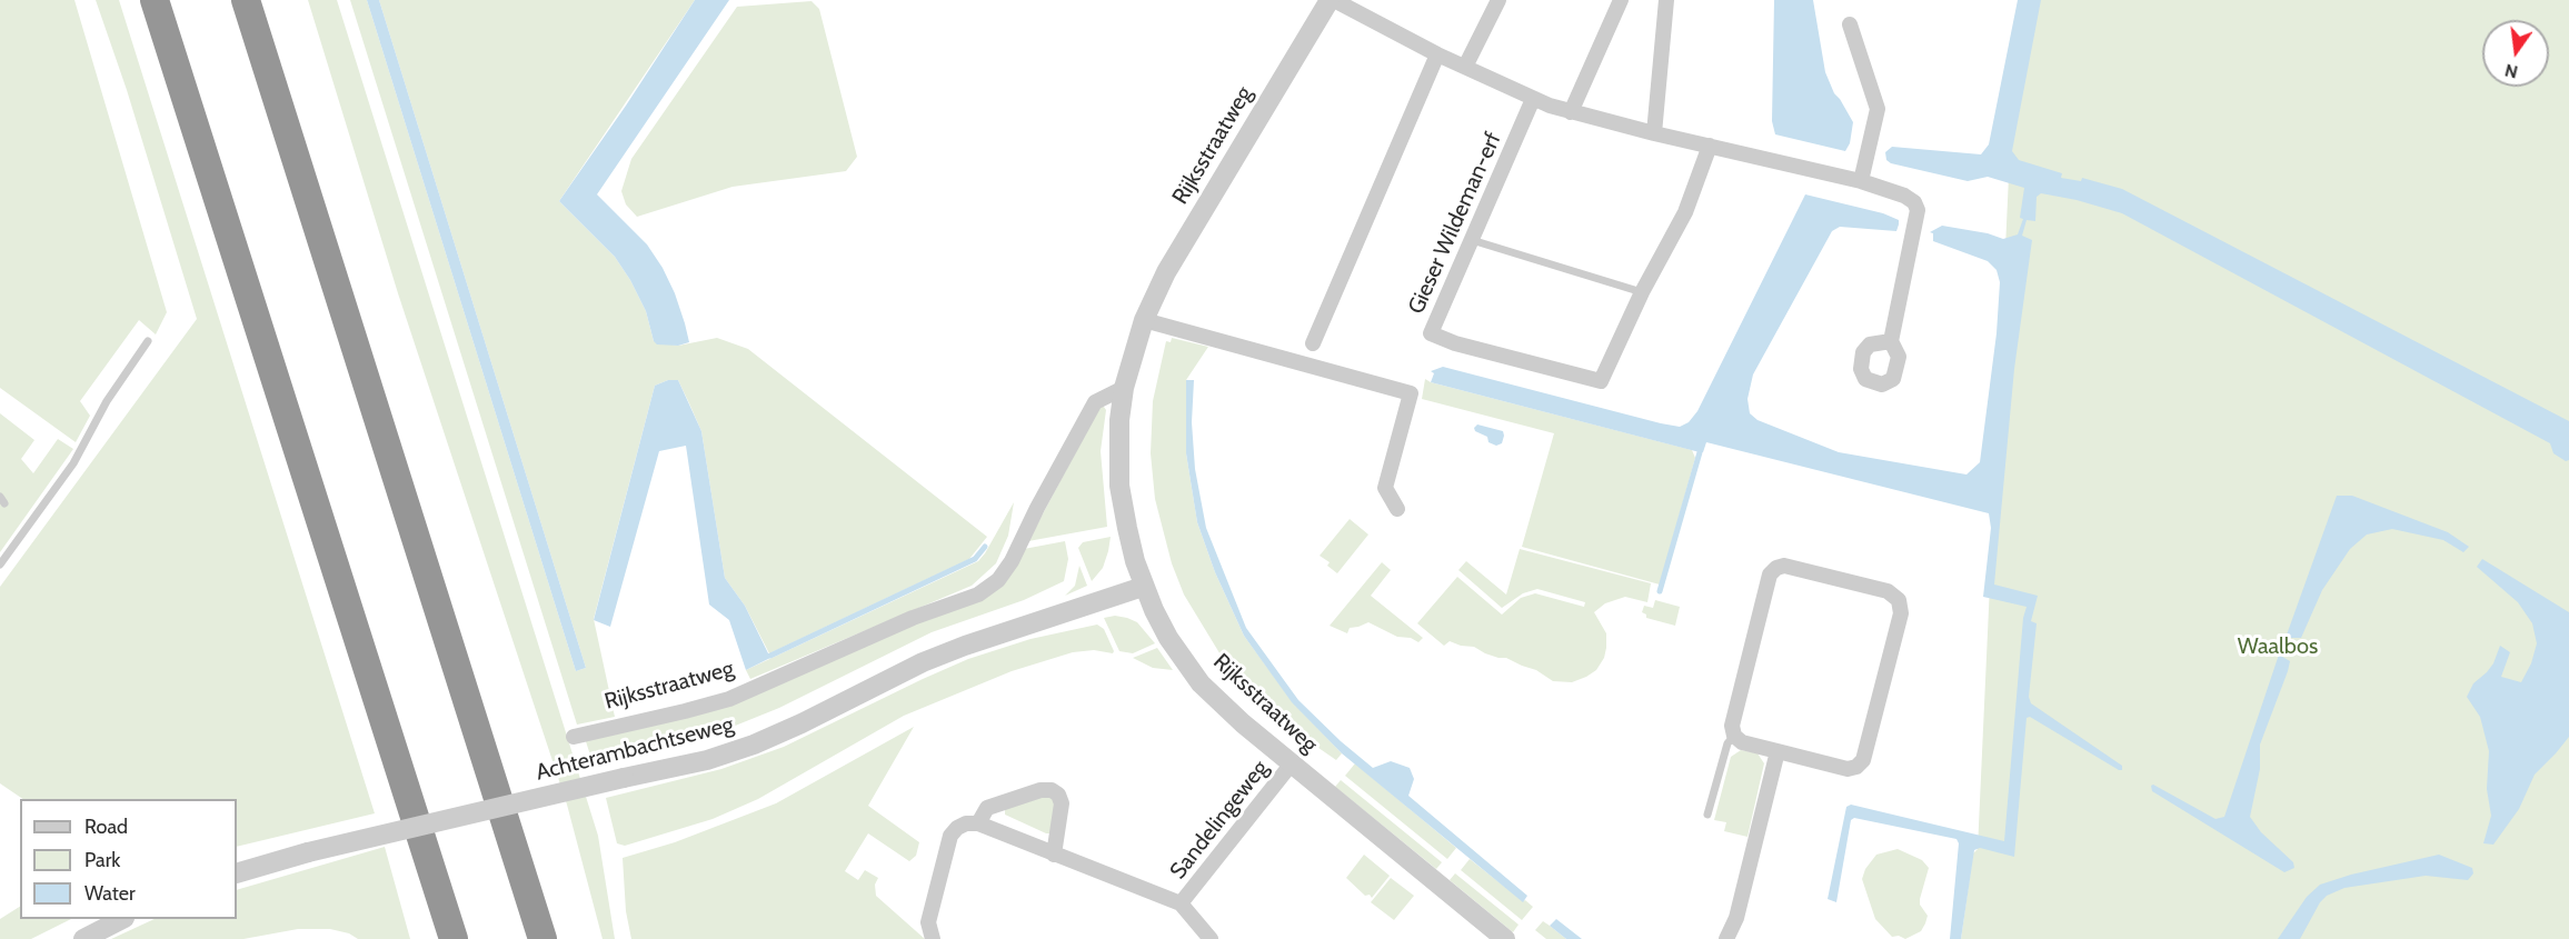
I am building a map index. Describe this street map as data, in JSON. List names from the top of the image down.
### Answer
{
  "streets": {
    "street": [
      "Rijksstraatweg",
      "Gieser Wildeman-erf",
      "Achterambachtseweg",
      "Sandelingeweg"
    ]
  },
  "crossings": [
    ["Rijksstraatweg", "Achterambachtseweg"],
    ["Rijksstraatweg", "Sandelingeweg"]
  ],
  "parks": ["Waalbos"],
  "legend": ["Road", "Park", "Water"],
  "north": "bottom"
}
